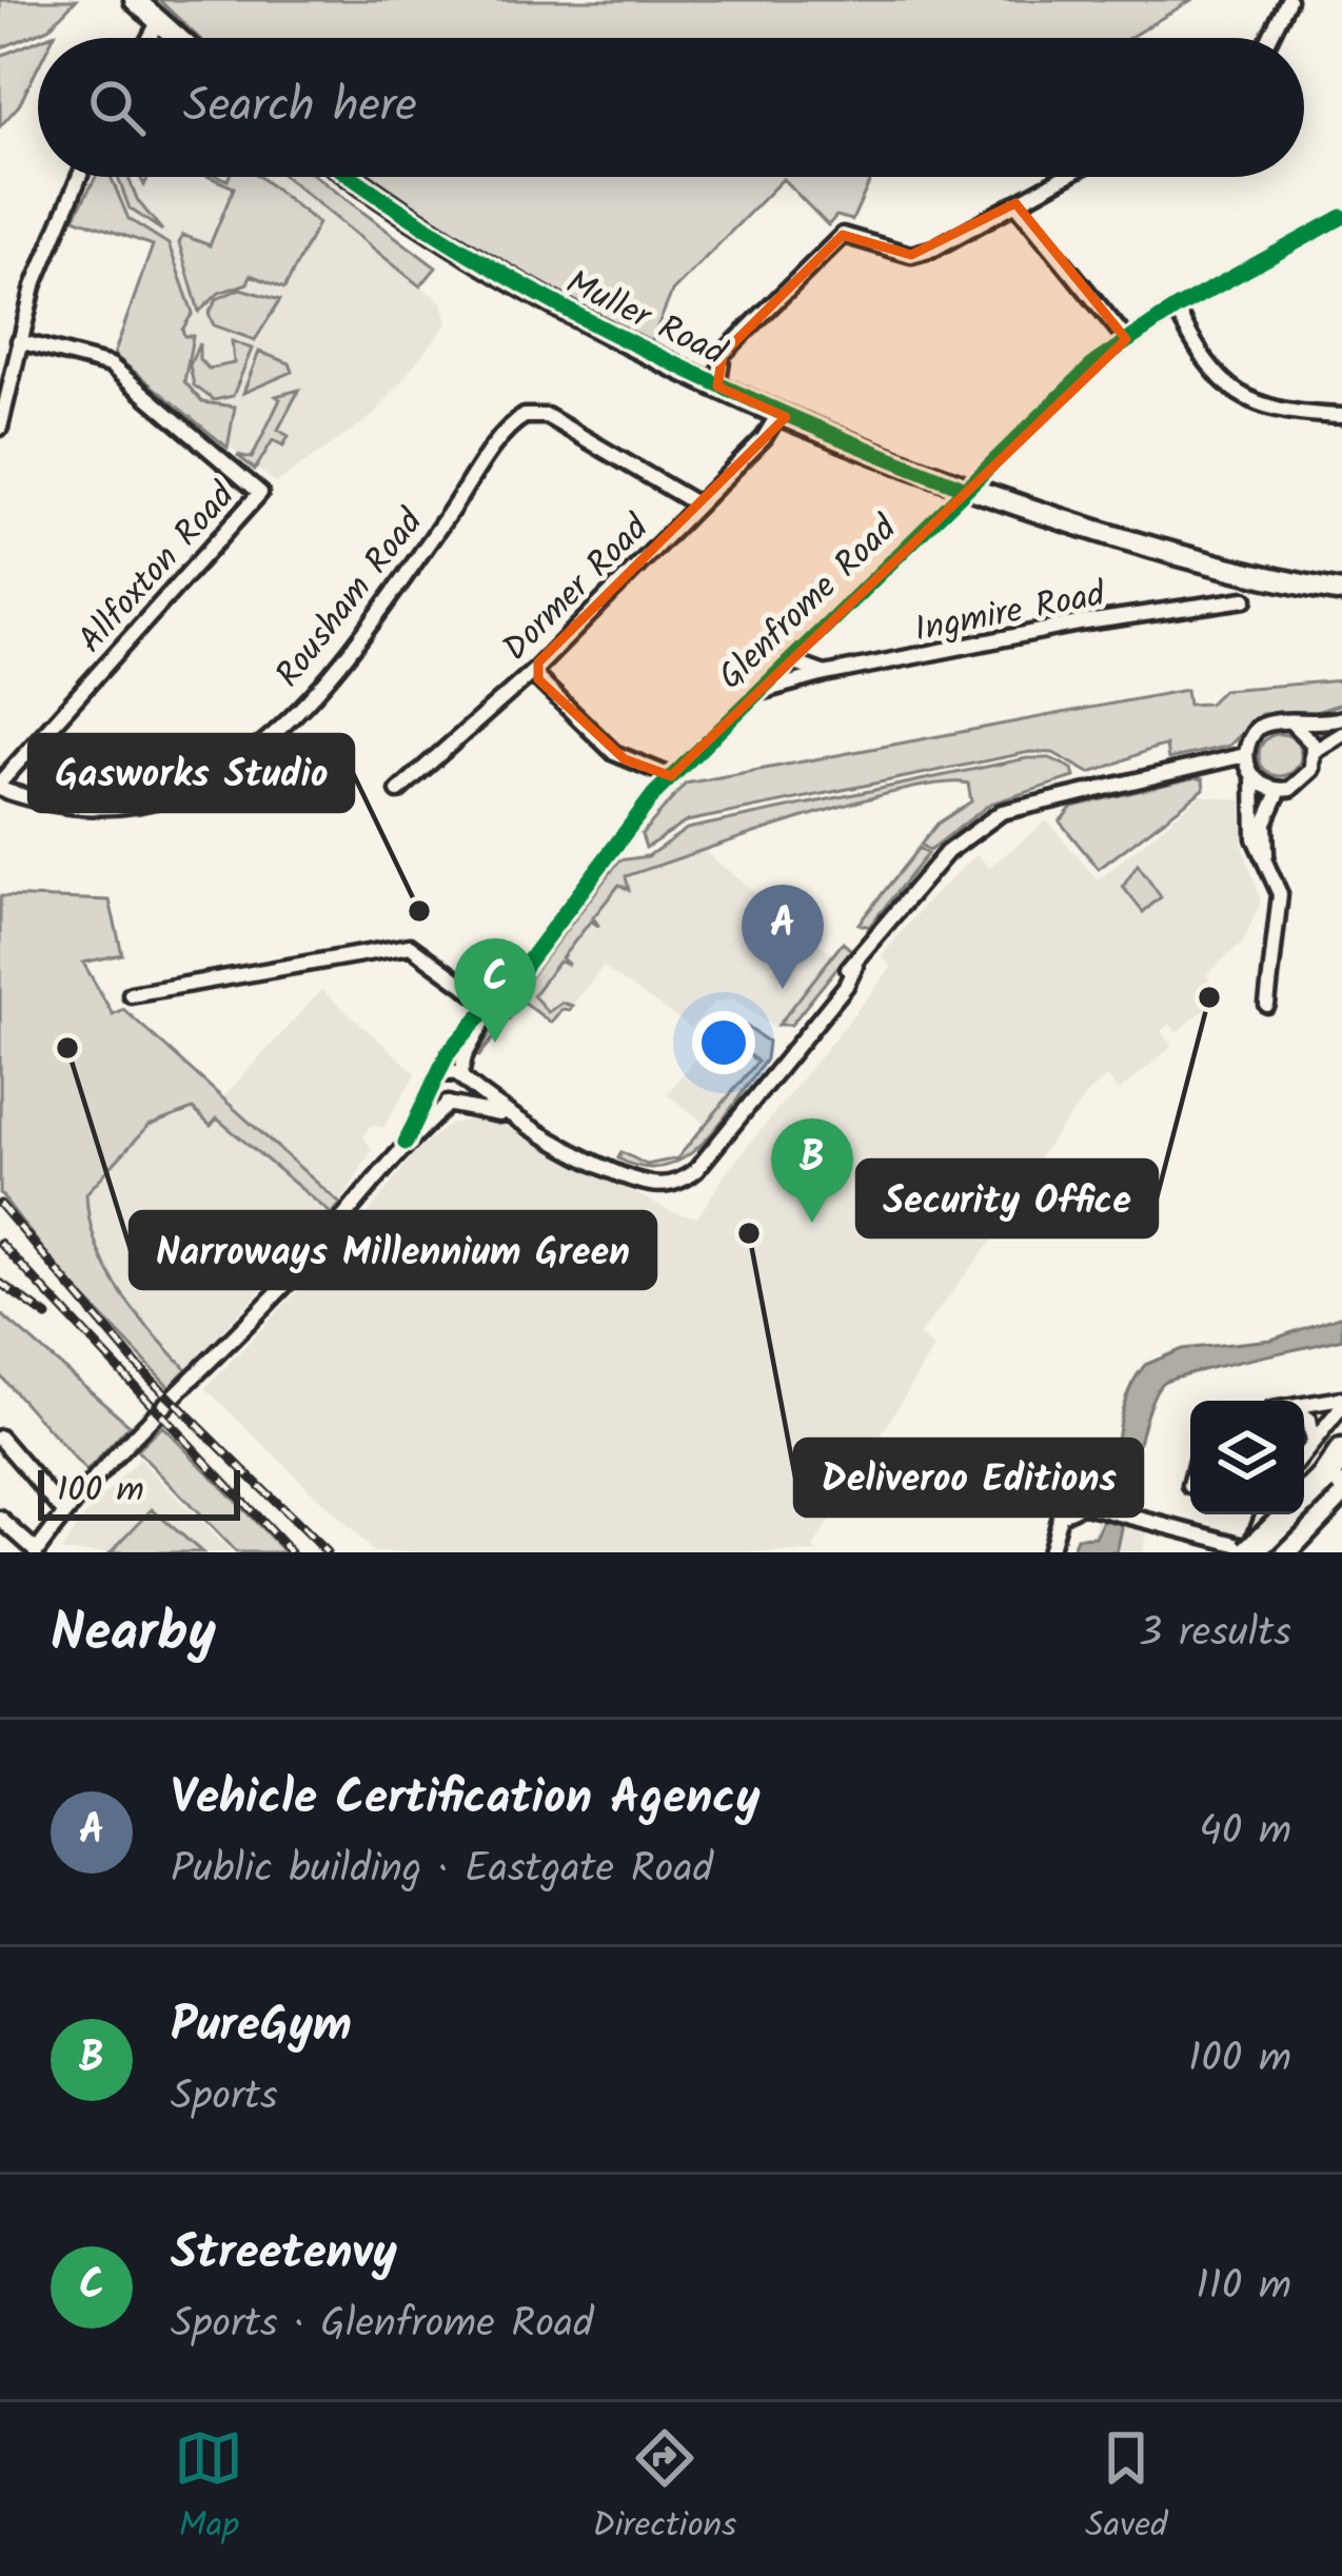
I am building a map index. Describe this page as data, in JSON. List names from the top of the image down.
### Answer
{
  "streets": {
    "main road": ["Muller Road"],
    "street": [
      "Allfoxton Road",
      "Dormer Road",
      "Rousham Road",
      "Glenfrome Road",
      "Ingmire Road"
    ]
  },
  "crossings": [
    ["Muller Road", "Dormer Road"],
    ["Muller Road", "Glenfrome Road"],
    ["Allfoxton Road", "Rousham Road"],
    ["Dormer Road", "Rousham Road"],
    ["Glenfrome Road", "Ingmire Road"]
  ],
  "places": [
    "Gasworks Studio",
    "Security Office",
    "Narroways Millennium Green",
    "Deliveroo Editions"
  ],
  "scale_bar": "100 m",
  "page": {
    "search": "Search here",
    "pins": ["A", "C", "B"],
    "scale": "100 m",
    "heading": ["Nearby", "3 results"],
    "list": [
      {
        "mark": "A",
        "name": "Vehicle Certification Agency",
        "note": "Public building · Eastgate Road",
        "value": "40 m"
      },
      {
        "mark": "B",
        "name": "PureGym",
        "note": "Sports",
        "value": "100 m"
      },
      {
        "mark": "C",
        "name": "Streetenvy",
        "note": "Sports · Glenfrome Road",
        "value": "110 m"
      }
    ],
    "nav": ["Map", "Directions", "Saved"]
  }
}
